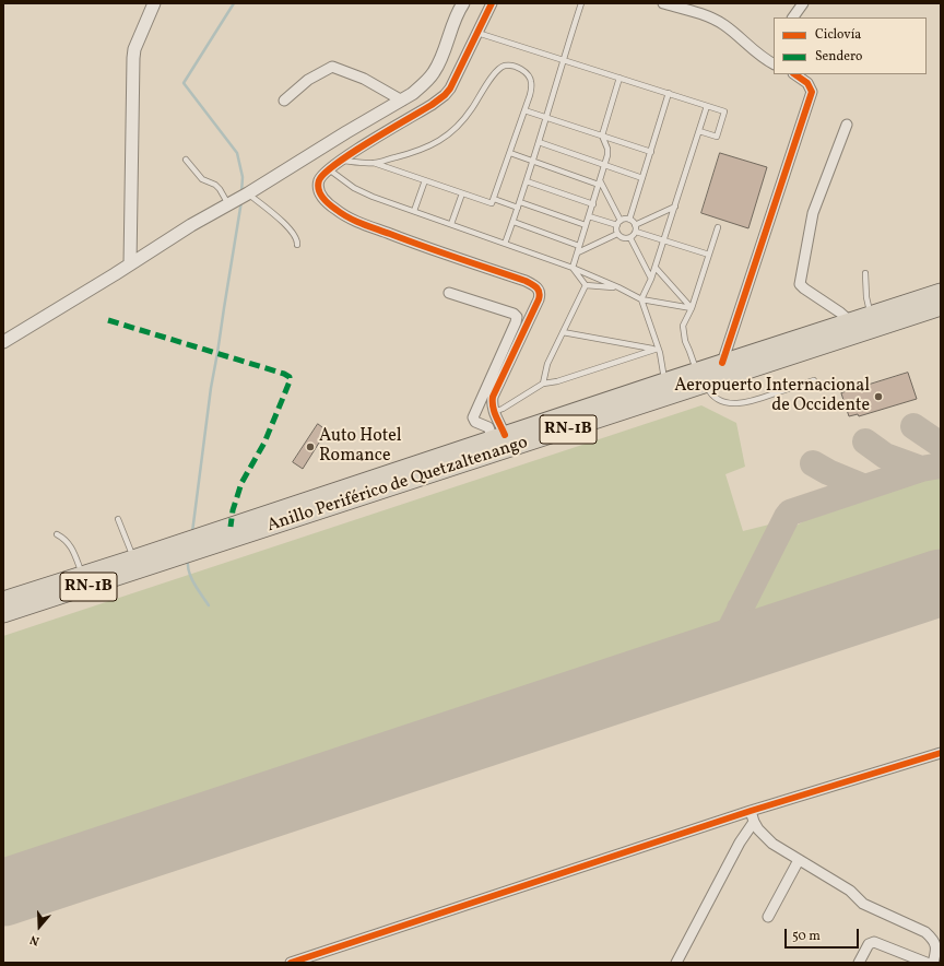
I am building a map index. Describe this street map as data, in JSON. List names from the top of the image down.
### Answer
{
  "streets": {
    "highway": ["RN-1B", "Anillo Periférico de Quetzaltenango"]
  },
  "places": ["Aeropuerto Internacional de Occidente", "Auto Hotel Romance"],
  "legend": ["Ciclovía", "Sendero"],
  "scale_bar": "50 m",
  "north": "bottom"
}
